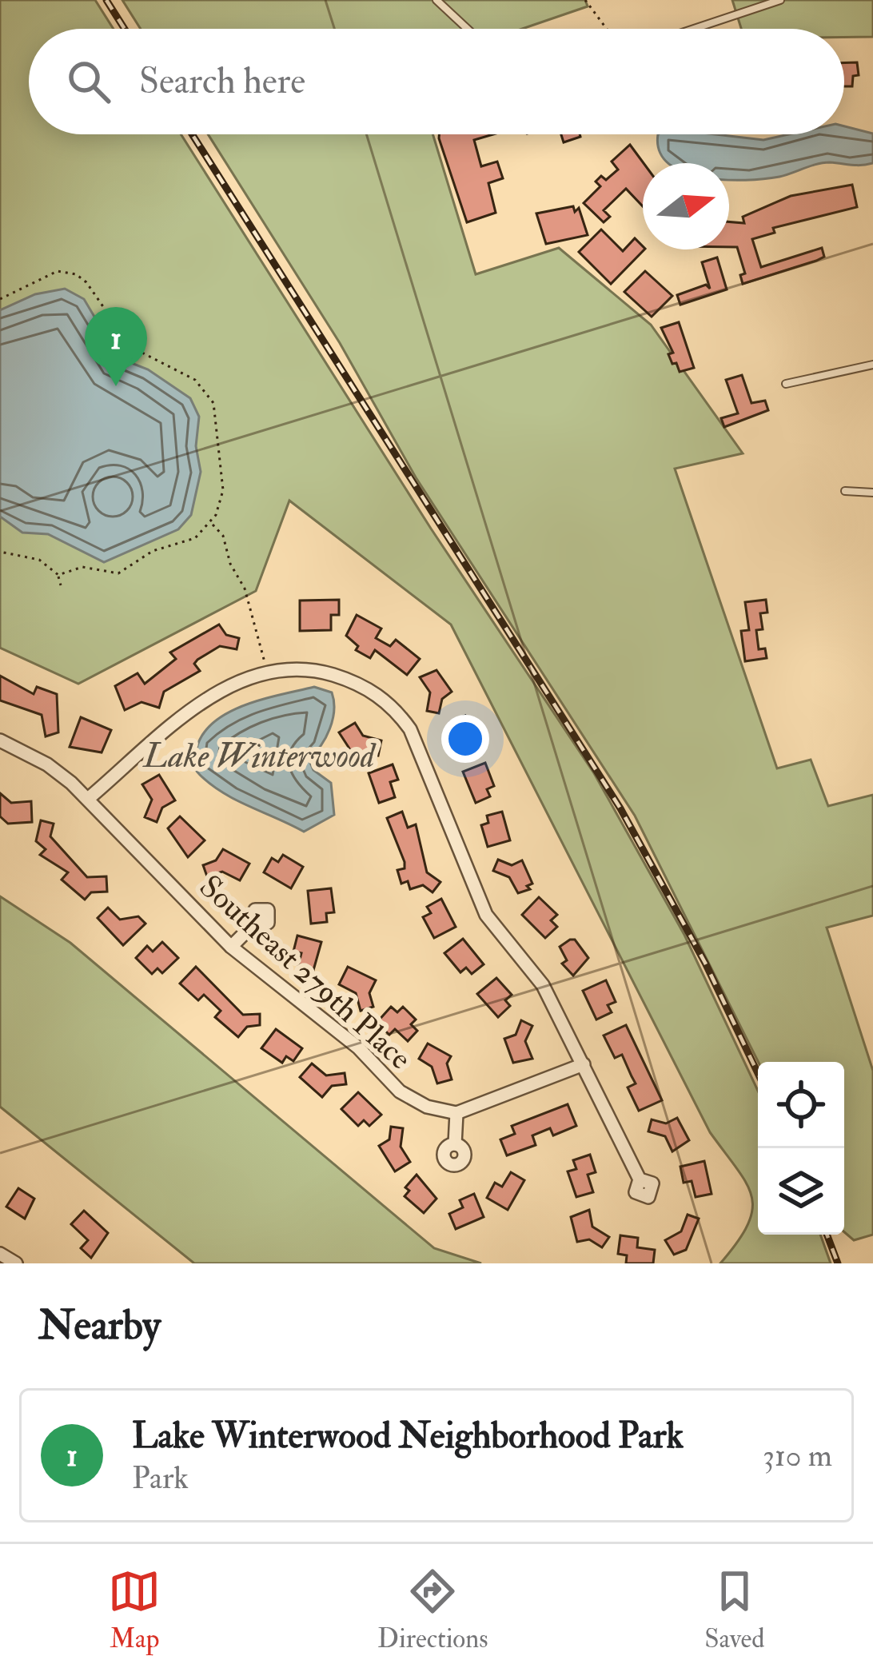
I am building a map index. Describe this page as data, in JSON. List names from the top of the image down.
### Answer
{
  "streets": {
    "street": ["Southeast 279th Place"]
  },
  "water": ["Lake Winterwood"],
  "north": "right",
  "page": {
    "search": "Search here",
    "pins": "1",
    "heading": "Nearby",
    "list": [
      {
        "mark": "1",
        "name": "Lake Winterwood Neighborhood Park",
        "note": "Park",
        "value": "310 m"
      }
    ],
    "nav": ["Map", "Directions", "Saved"]
  }
}
